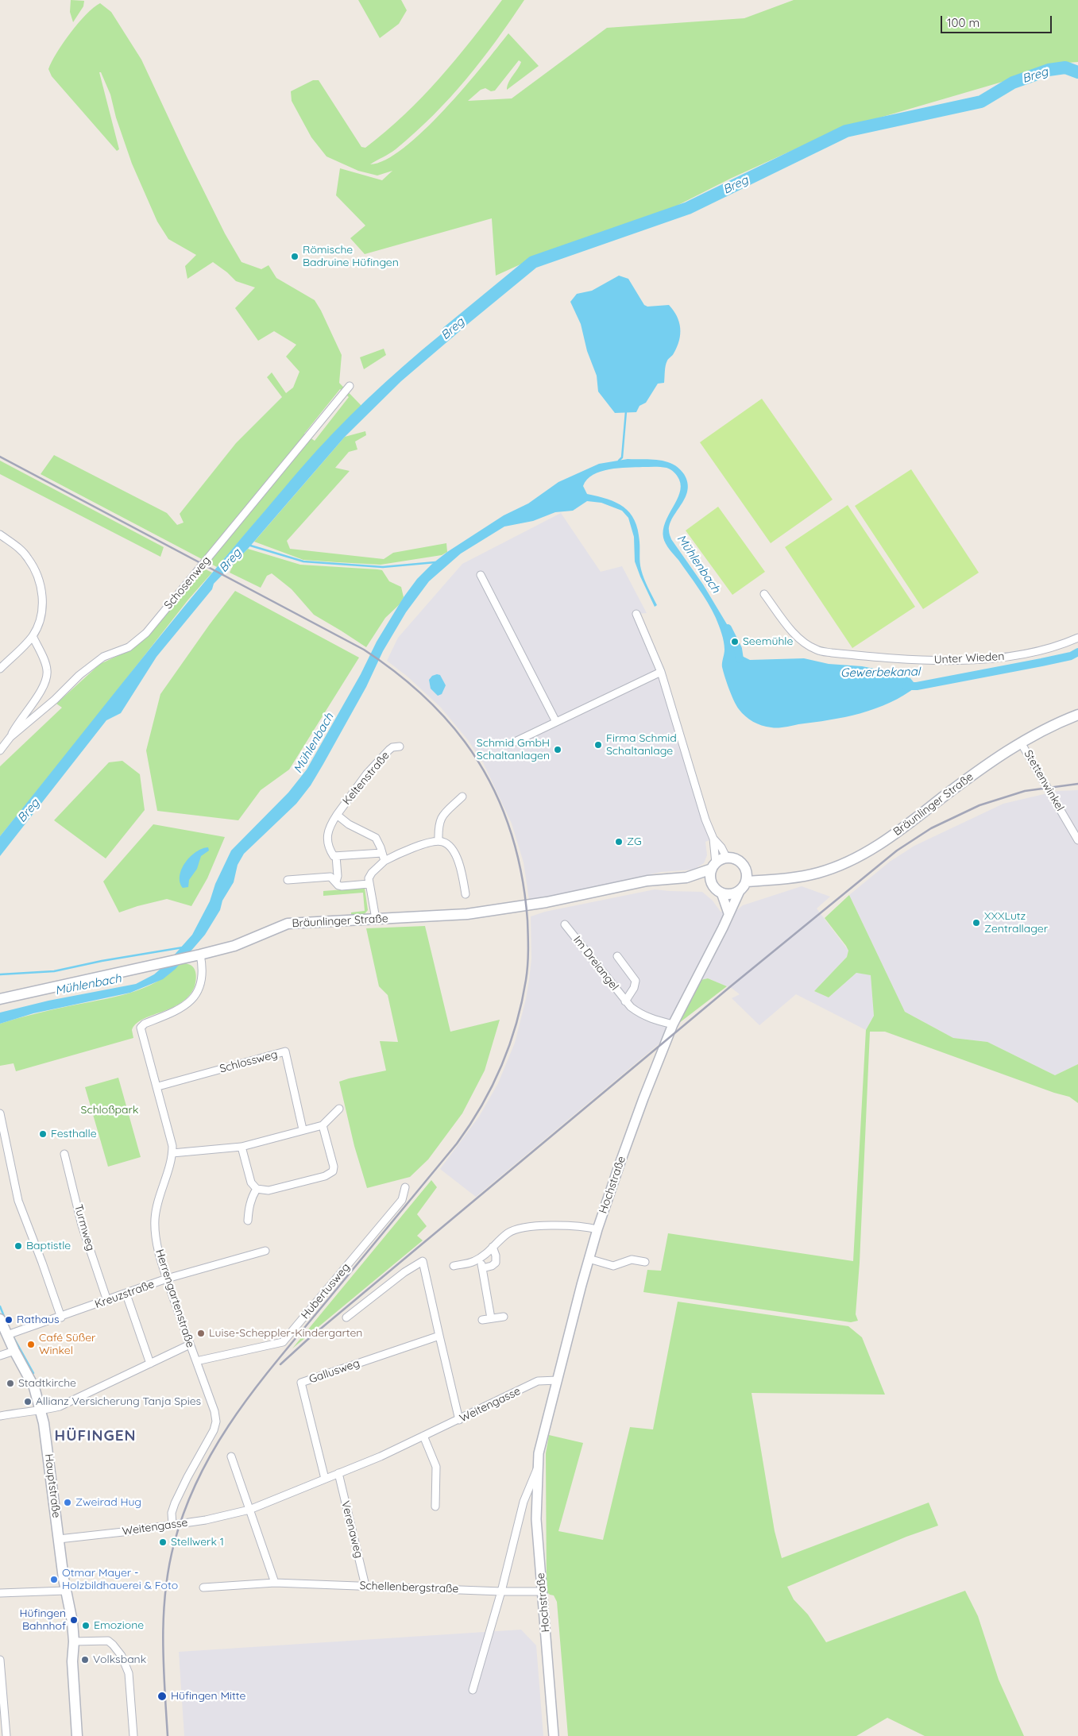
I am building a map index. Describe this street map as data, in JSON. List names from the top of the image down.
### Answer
{
  "streets": {
    "main road": ["Bräunlinger Straße", "Hauptstraße"],
    "street": [
      "Schosenweg",
      "Unter Wieden",
      "Keltenstraße",
      "Stettenwinkel",
      "Im Dreiangel",
      "Schlossweg",
      "Hochstraße",
      "Turmweg",
      "Hubertusweg",
      "Kreuzstraße",
      "Herrengartenstraße",
      "Gallusweg",
      "Weitengasse",
      "Verenaweg",
      "Schellenbergstraße"
    ]
  },
  "crossings": [
    ["Stettenwinkel", "Bräunlinger Straße"],
    ["Bräunlinger Straße", "Hochstraße"],
    ["Bräunlinger Straße", "Herrengartenstraße"],
    ["Im Dreiangel", "Hochstraße"],
    ["Schlossweg", "Herrengartenstraße"],
    ["Hochstraße", "Weitengasse"],
    ["Hochstraße", "Schellenbergstraße"],
    ["Turmweg", "Kreuzstraße"],
    ["Hubertusweg", "Herrengartenstraße"],
    ["Kreuzstraße", "Herrengartenstraße"],
    ["Kreuzstraße", "Hauptstraße"],
    ["Herrengartenstraße", "Weitengasse"],
    ["Gallusweg", "Weitengasse"],
    ["Weitengasse", "Hauptstraße"],
    ["Weitengasse", "Verenaweg"],
    ["Verenaweg", "Schellenbergstraße"]
  ],
  "districts": ["HÜFINGEN"],
  "water": ["Breg", "Mühlenbach", "Gewerbekanal"],
  "parks": ["Schloßpark"],
  "places": [
    "Römische Badruine Hüfingen",
    "Seemühle",
    "Firma Schmid Schaltanlage",
    "Schmid GmbH Schaltanlagen",
    "ZG",
    "XXXLutz Zentrallager",
    "Festhalle",
    "Baptistle",
    "Rathaus",
    "Luise-Scheppler-Kindergarten",
    "Café Süßer Winkel",
    "Stadtkirche",
    "Allianz Versicherung Tanja Spies",
    "Zweirad Hug",
    "Stellwerk 1",
    "Otmar Mayer - Holzbildhauerei & Foto",
    "Hüfingen Bahnhof",
    "Emozione",
    "Volksbank",
    "Hüfingen Mitte"
  ],
  "scale_bar": "100 m"
}
